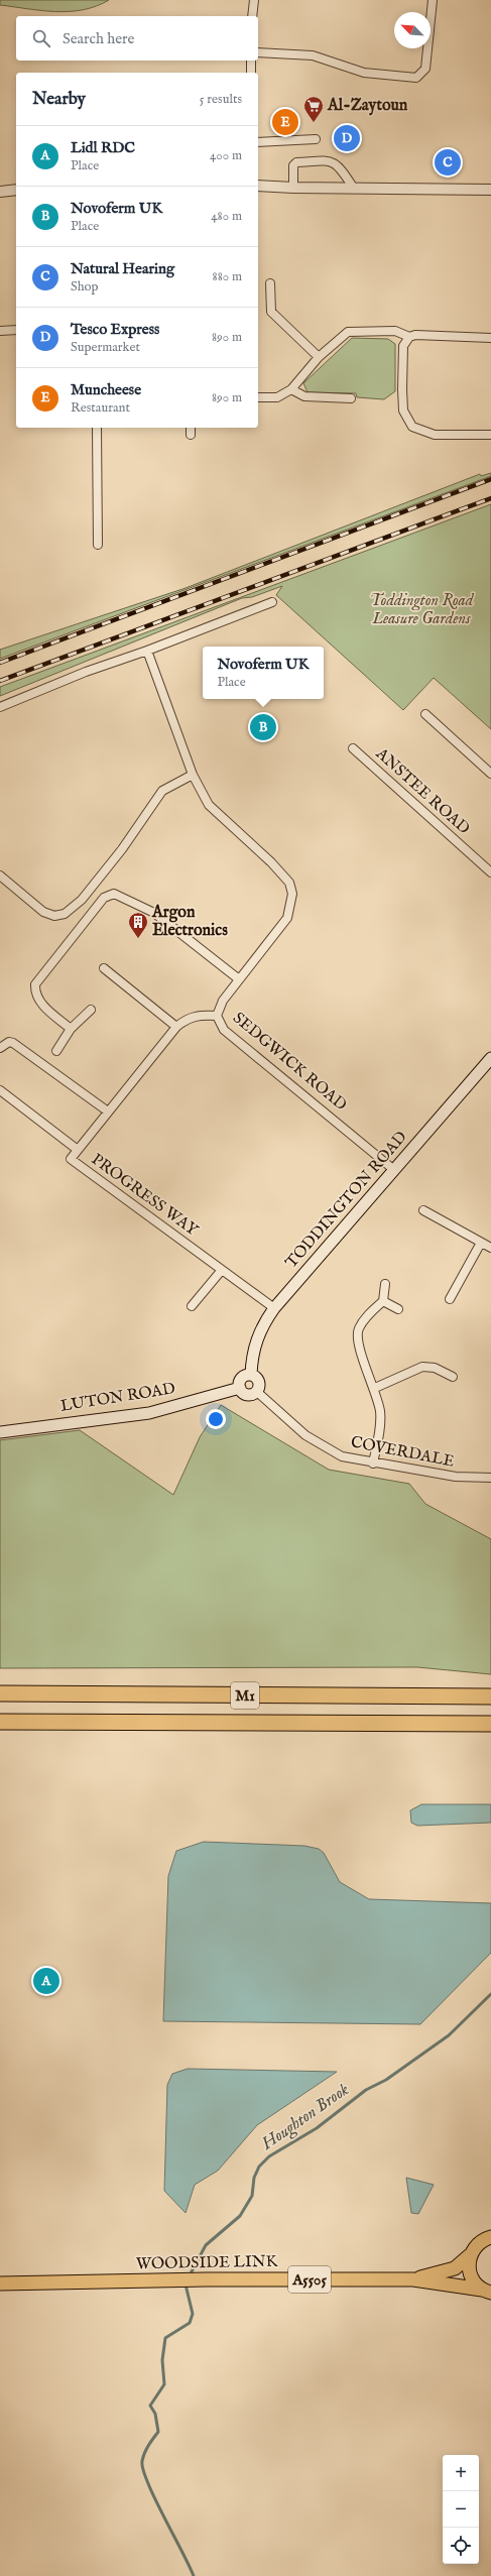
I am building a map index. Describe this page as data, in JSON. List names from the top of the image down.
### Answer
{
  "streets": {
    "highway": ["M1"],
    "main road": [
      "TODDINGTON ROAD",
      "LUTON ROAD",
      "WOODSIDE LINK",
      "A5505"
    ],
    "street": [
      "ANSTEE ROAD",
      "SEDGWICK ROAD",
      "PROGRESS WAY",
      "COVERDALE"
    ]
  },
  "crossings": [
    ["SEDGWICK ROAD", "PROGRESS WAY"],
    ["SEDGWICK ROAD", "TODDINGTON ROAD"],
    ["PROGRESS WAY", "TODDINGTON ROAD"],
    ["TODDINGTON ROAD", "LUTON ROAD"],
    ["TODDINGTON ROAD", "COVERDALE"],
    ["LUTON ROAD", "COVERDALE"],
    ["WOODSIDE LINK", "A5505"]
  ],
  "water": ["Houghton Brook"],
  "parks": ["Toddington Road Leasure Gardens"],
  "places": {
    "supermarket": ["Al-Zaytoun"],
    "building": ["Argon Electronics"]
  },
  "north": "top left",
  "page": {
    "search": "Search here",
    "heading": ["Nearby", "5 results"],
    "pins": [
      "E",
      "D",
      "C",
      "B",
      "A"
    ],
    "list": [
      {
        "mark": "A",
        "name": "Lidl RDC",
        "note": "Place",
        "value": "400 m"
      },
      {
        "mark": "B",
        "name": "Novoferm UK",
        "note": "Place",
        "value": "480 m"
      },
      {
        "mark": "C",
        "name": "Natural Hearing",
        "note": "Shop",
        "value": "880 m"
      },
      {
        "mark": "D",
        "name": "Tesco Express",
        "note": "Supermarket",
        "value": "890 m"
      },
      {
        "mark": "E",
        "name": "Muncheese",
        "note": "Restaurant",
        "value": "890 m"
      }
    ],
    "popup": ["Novoferm UK", "Place"],
    "map_buttons": ["+", "−"]
  }
}
